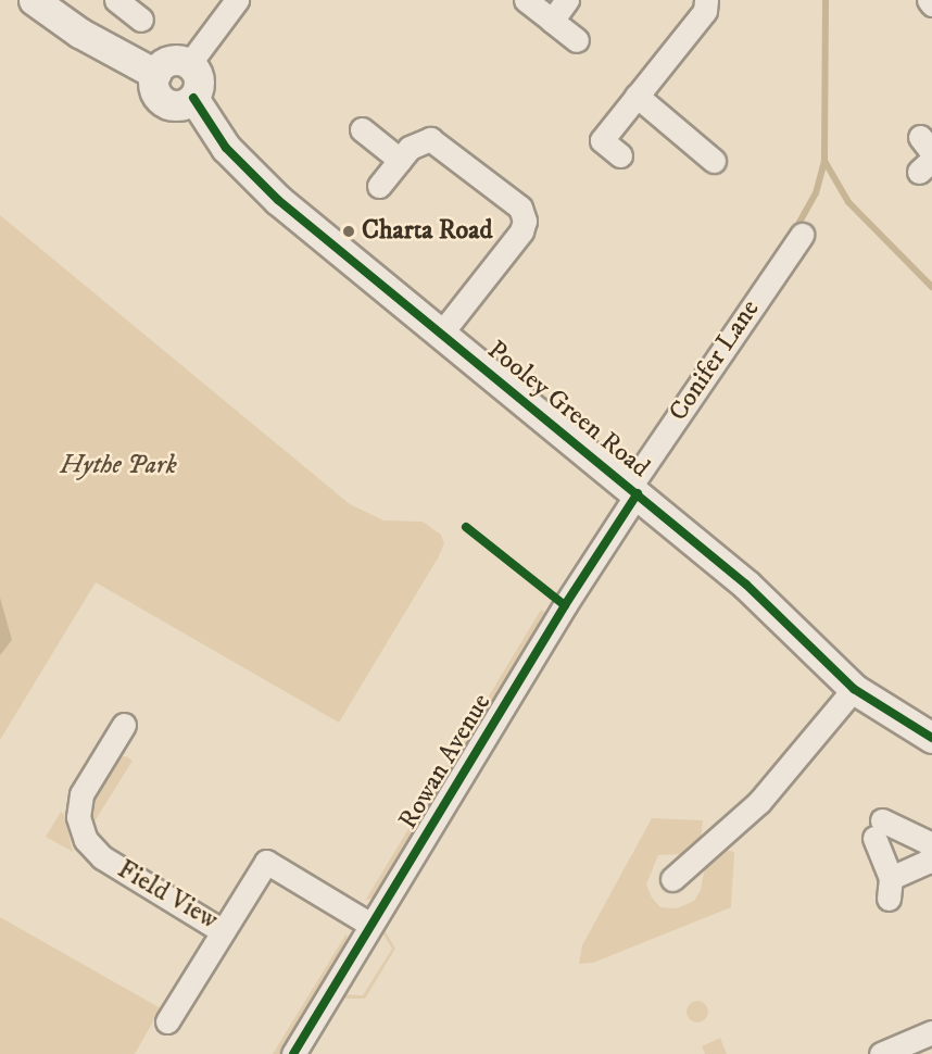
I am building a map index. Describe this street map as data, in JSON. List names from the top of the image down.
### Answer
{
  "streets": {
    "street": [
      "Conifer Lane",
      "Pooley Green Road",
      "Rowan Avenue",
      "Field View"
    ]
  },
  "crossings": [
    ["Conifer Lane", "Pooley Green Road"],
    ["Conifer Lane", "Rowan Avenue"],
    ["Pooley Green Road", "Rowan Avenue"],
    ["Rowan Avenue", "Field View"]
  ],
  "parks": ["Hythe Park"],
  "places": ["Charta Road"]
}
